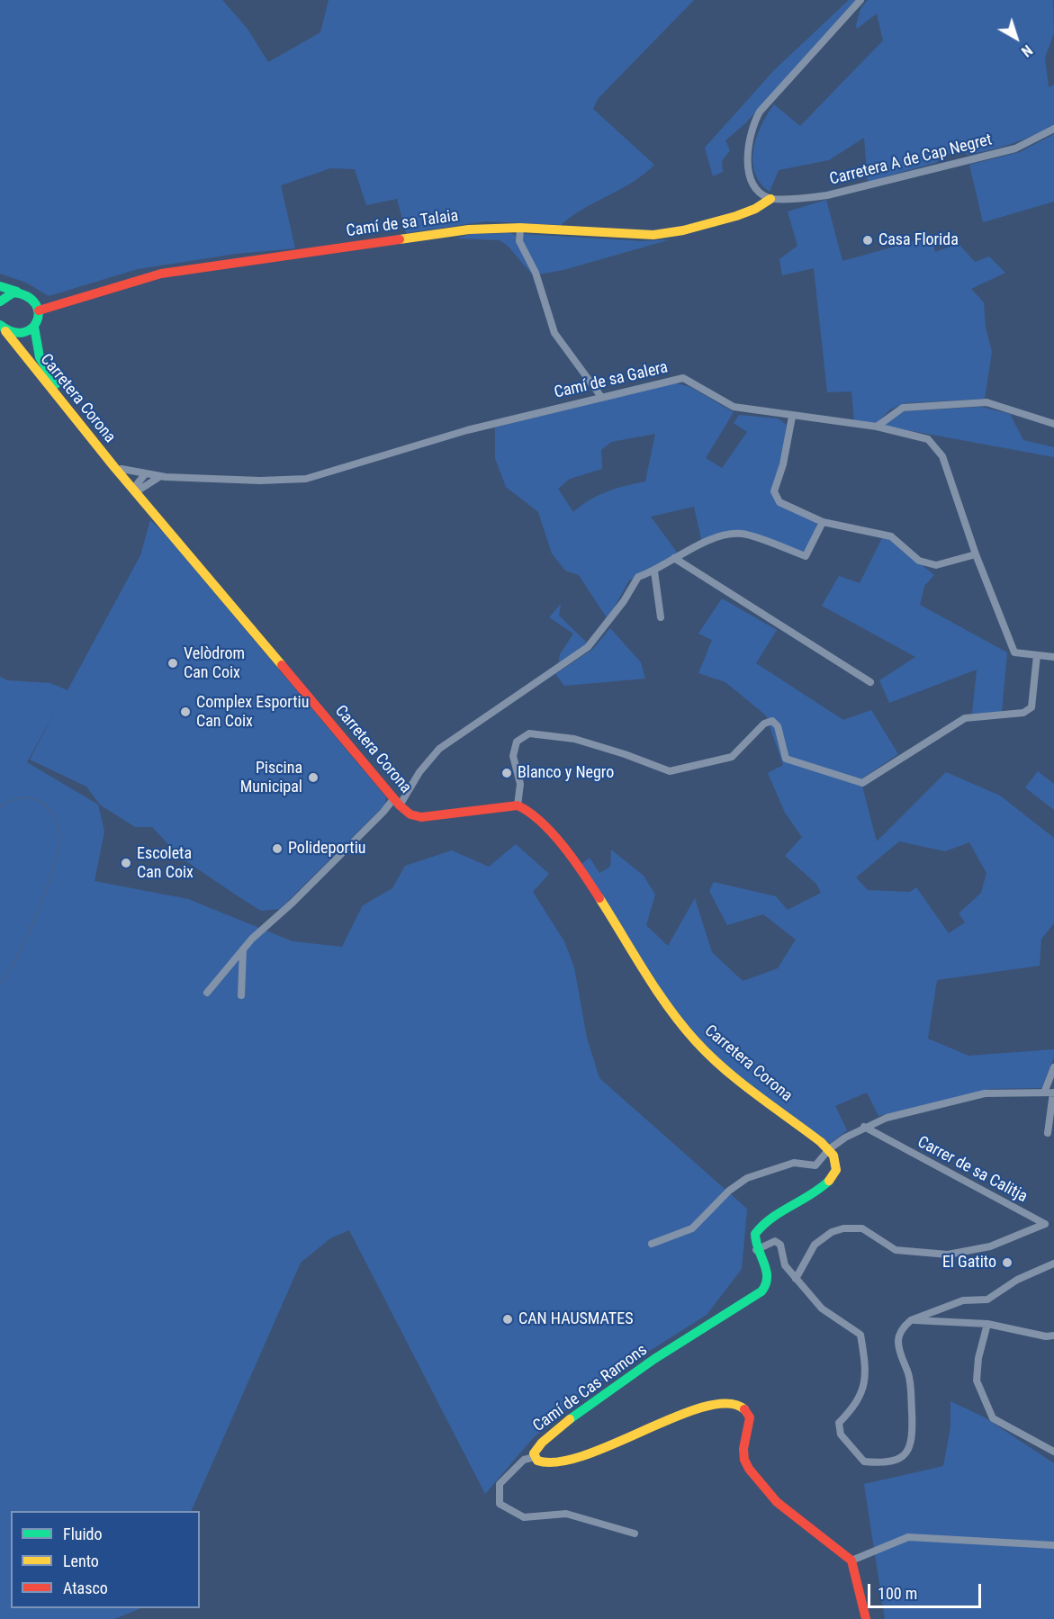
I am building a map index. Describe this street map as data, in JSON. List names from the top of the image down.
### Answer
{
  "streets": {
    "main road": ["Camí de sa Talaia", "Carretera Corona", "Camí de Cas Ramons"],
    "street": ["Carretera A de Cap Negret", "Camí de sa Galera", "Carrer de sa Calitja"]
  },
  "crossings": [
    ["Carretera A de Cap Negret", "Camí de sa Talaia"],
    ["Camí de sa Galera", "Carretera Corona"]
  ],
  "places": [
    "Casa Florida",
    "Velòdrom Can Coix",
    "Complex Esportiu Can Coix",
    "Blanco y Negro",
    "Piscina Municipal",
    "Polideportiu",
    "Escoleta Can Coix",
    "El Gatito",
    "CAN HAUSMATES"
  ],
  "legend": ["Fluido", "Lento", "Atasco"],
  "scale_bar": "100 m",
  "north": "bottom right"
}
